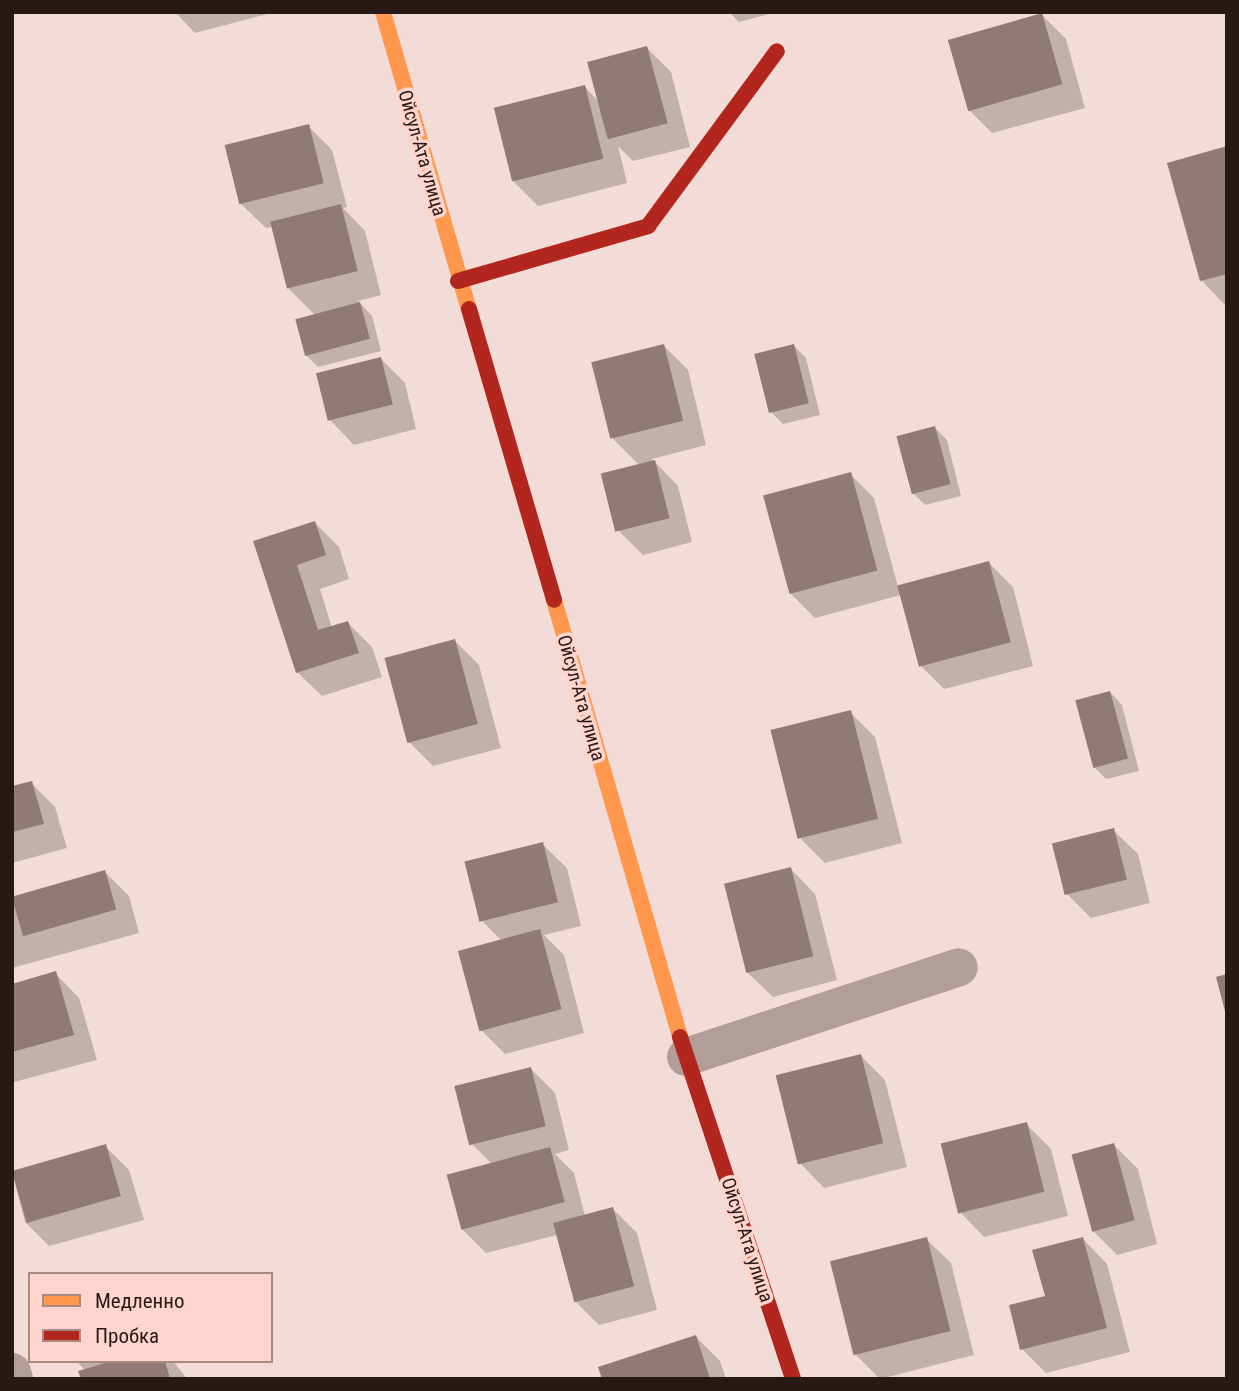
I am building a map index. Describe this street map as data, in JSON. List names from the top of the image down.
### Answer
{
  "streets": {
    "street": ["Ойсул-Ата улица"]
  },
  "legend": ["Медленно", "Пробка"]
}
